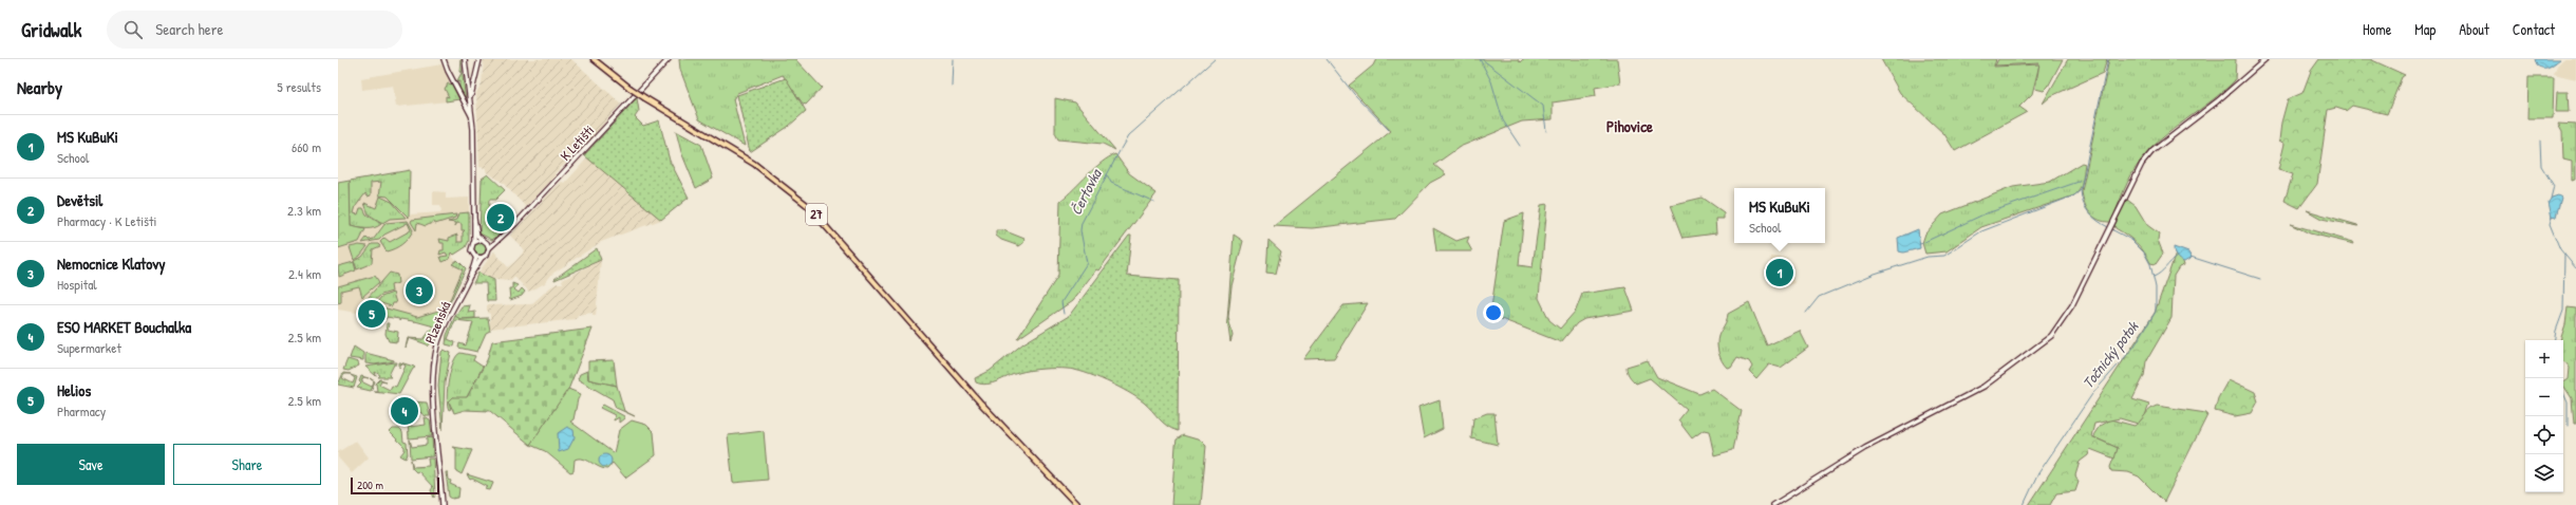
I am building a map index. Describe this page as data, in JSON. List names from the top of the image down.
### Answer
{
  "streets": {
    "main road": ["K Letišti", "27", "Plzeňská"]
  },
  "crossings": [
    ["K Letišti", "Plzeňská"]
  ],
  "districts": ["Pihovice"],
  "water": ["Čertovka", "Točnický potok"],
  "scale_bar": "200 m",
  "page": {
    "header": "Gridwalk",
    "search": "Search here",
    "nav": [
      "Home",
      "Map",
      "About",
      "Contact"
    ],
    "heading": ["Nearby", "5 results"],
    "list": [
      {
        "mark": "1",
        "name": "MS KuBuKi",
        "note": "School",
        "value": "660 m"
      },
      {
        "mark": "2",
        "name": "Devětsil",
        "note": "Pharmacy · K Letišti",
        "value": "2.3 km"
      },
      {
        "mark": "3",
        "name": "Nemocnice Klatovy",
        "note": "Hospital",
        "value": "2.4 km"
      },
      {
        "mark": "4",
        "name": "ESO MARKET Bouchalka",
        "note": "Supermarket",
        "value": "2.5 km"
      },
      {
        "mark": "5",
        "name": "Helios",
        "note": "Pharmacy",
        "value": "2.5 km"
      }
    ],
    "popup": ["MS KuBuKi", "School"],
    "pins": [
      "2",
      "1",
      "3",
      "5",
      "4"
    ],
    "map_buttons": ["+", "−"],
    "buttons": ["Save", "Share"],
    "scale": "200 m"
  }
}
